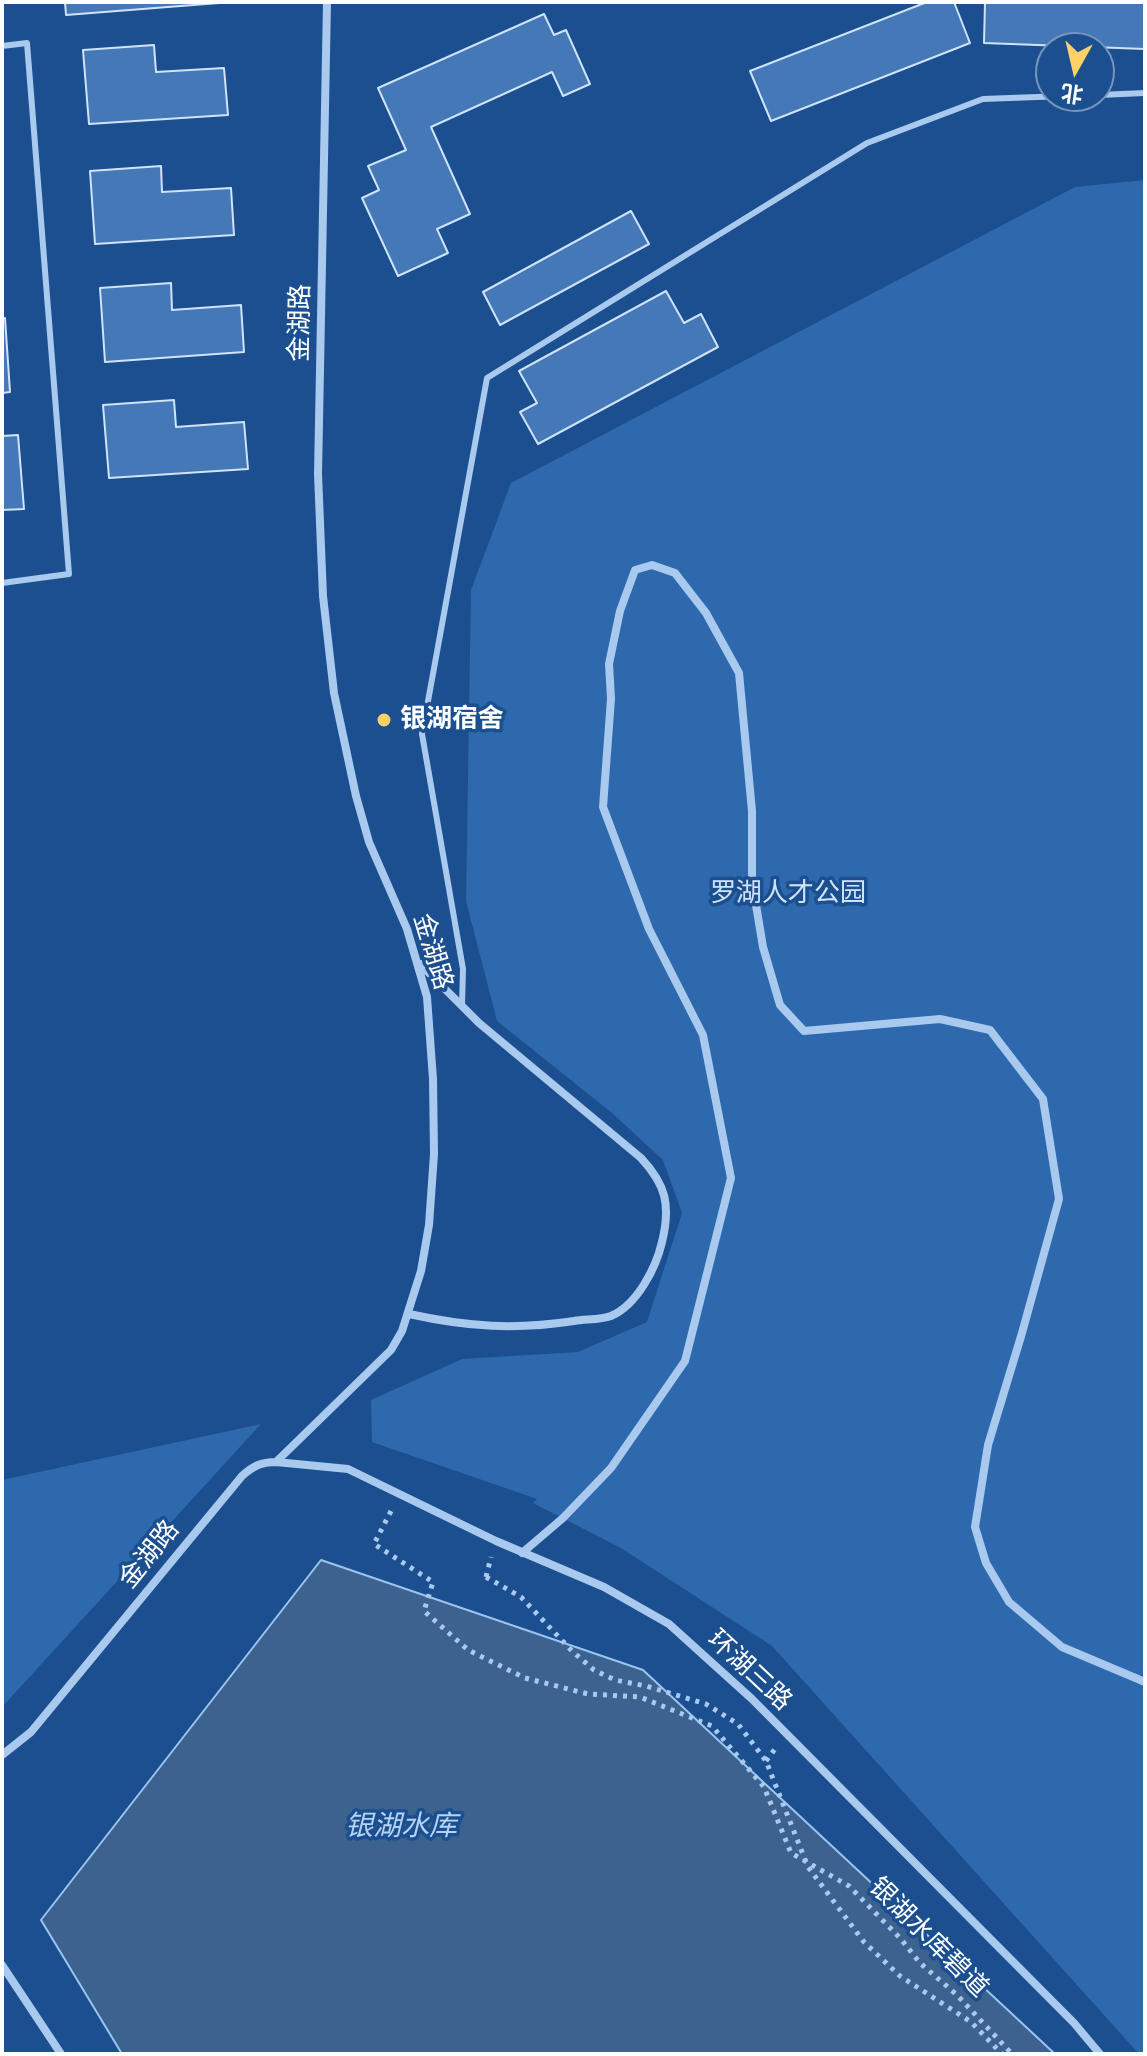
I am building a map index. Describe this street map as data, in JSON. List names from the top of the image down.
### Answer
{
  "streets": {
    "street": ["金湖路", "环湖三路"],
    "path": ["银湖水库碧道"]
  },
  "crossings": [
    ["金湖路", "环湖三路"],
    ["环湖三路", "银湖水库碧道"]
  ],
  "water": ["银湖水库"],
  "parks": ["罗湖人才公园"],
  "places": ["银湖宿舍"],
  "north": "bottom"
}
